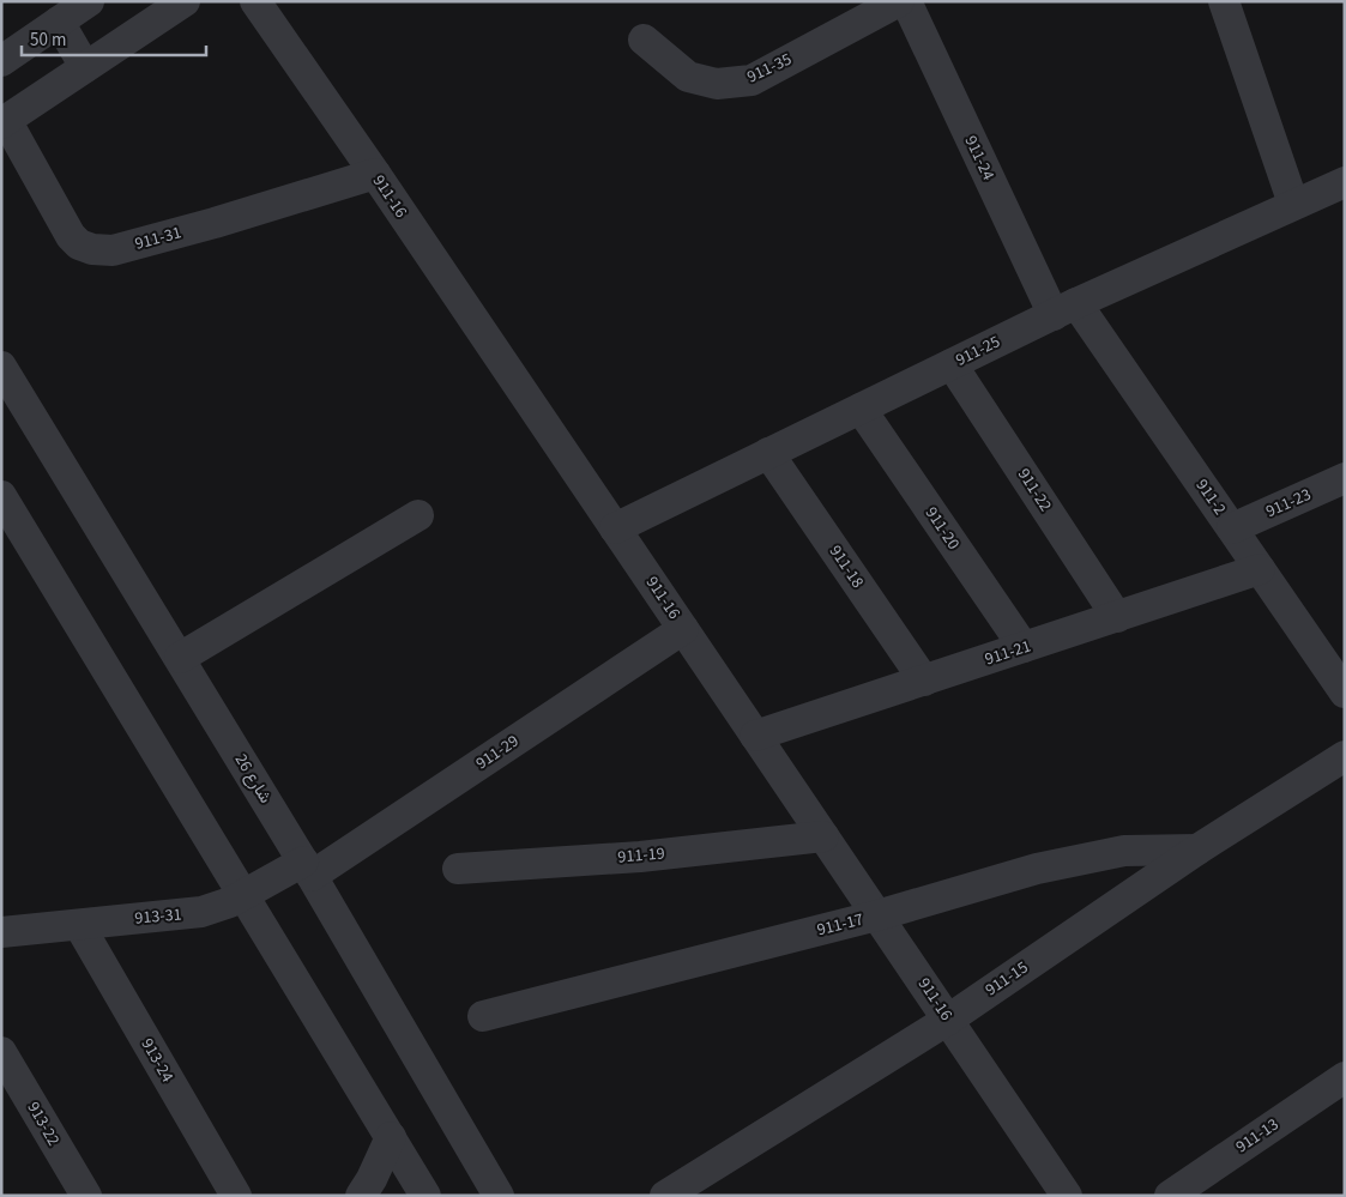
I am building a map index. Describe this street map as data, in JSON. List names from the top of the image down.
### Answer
{
  "streets": {
    "street": [
      "911-35",
      "911-24",
      "911-16",
      "911-31",
      "911-25",
      "911-22",
      "911-2",
      "911-23",
      "911-20",
      "911-18",
      "911-21",
      "911-29",
      "شارع 26",
      "911-19",
      "913-31",
      "911-17",
      "911-15",
      "913-24",
      "913-22",
      "911-13"
    ]
  },
  "crossings": [
    ["911-24", "911-25"],
    ["911-24", "911-2"],
    ["911-16", "911-31"],
    ["911-16", "911-25"],
    ["911-16", "911-21"],
    ["911-16", "911-29"],
    ["911-16", "911-19"],
    ["911-16", "911-17"],
    ["911-16", "911-15"],
    ["911-25", "911-22"],
    ["911-25", "911-2"],
    ["911-25", "911-20"],
    ["911-25", "911-18"],
    ["911-22", "911-21"],
    ["911-2", "911-23"],
    ["911-2", "911-21"],
    ["911-20", "911-21"],
    ["911-18", "911-21"],
    ["911-29", "شارع 26"],
    ["911-29", "913-31"],
    ["شارع 26", "913-31"],
    ["913-31", "913-24"],
    ["911-17", "911-15"]
  ],
  "scale_bar": "50 m"
}
